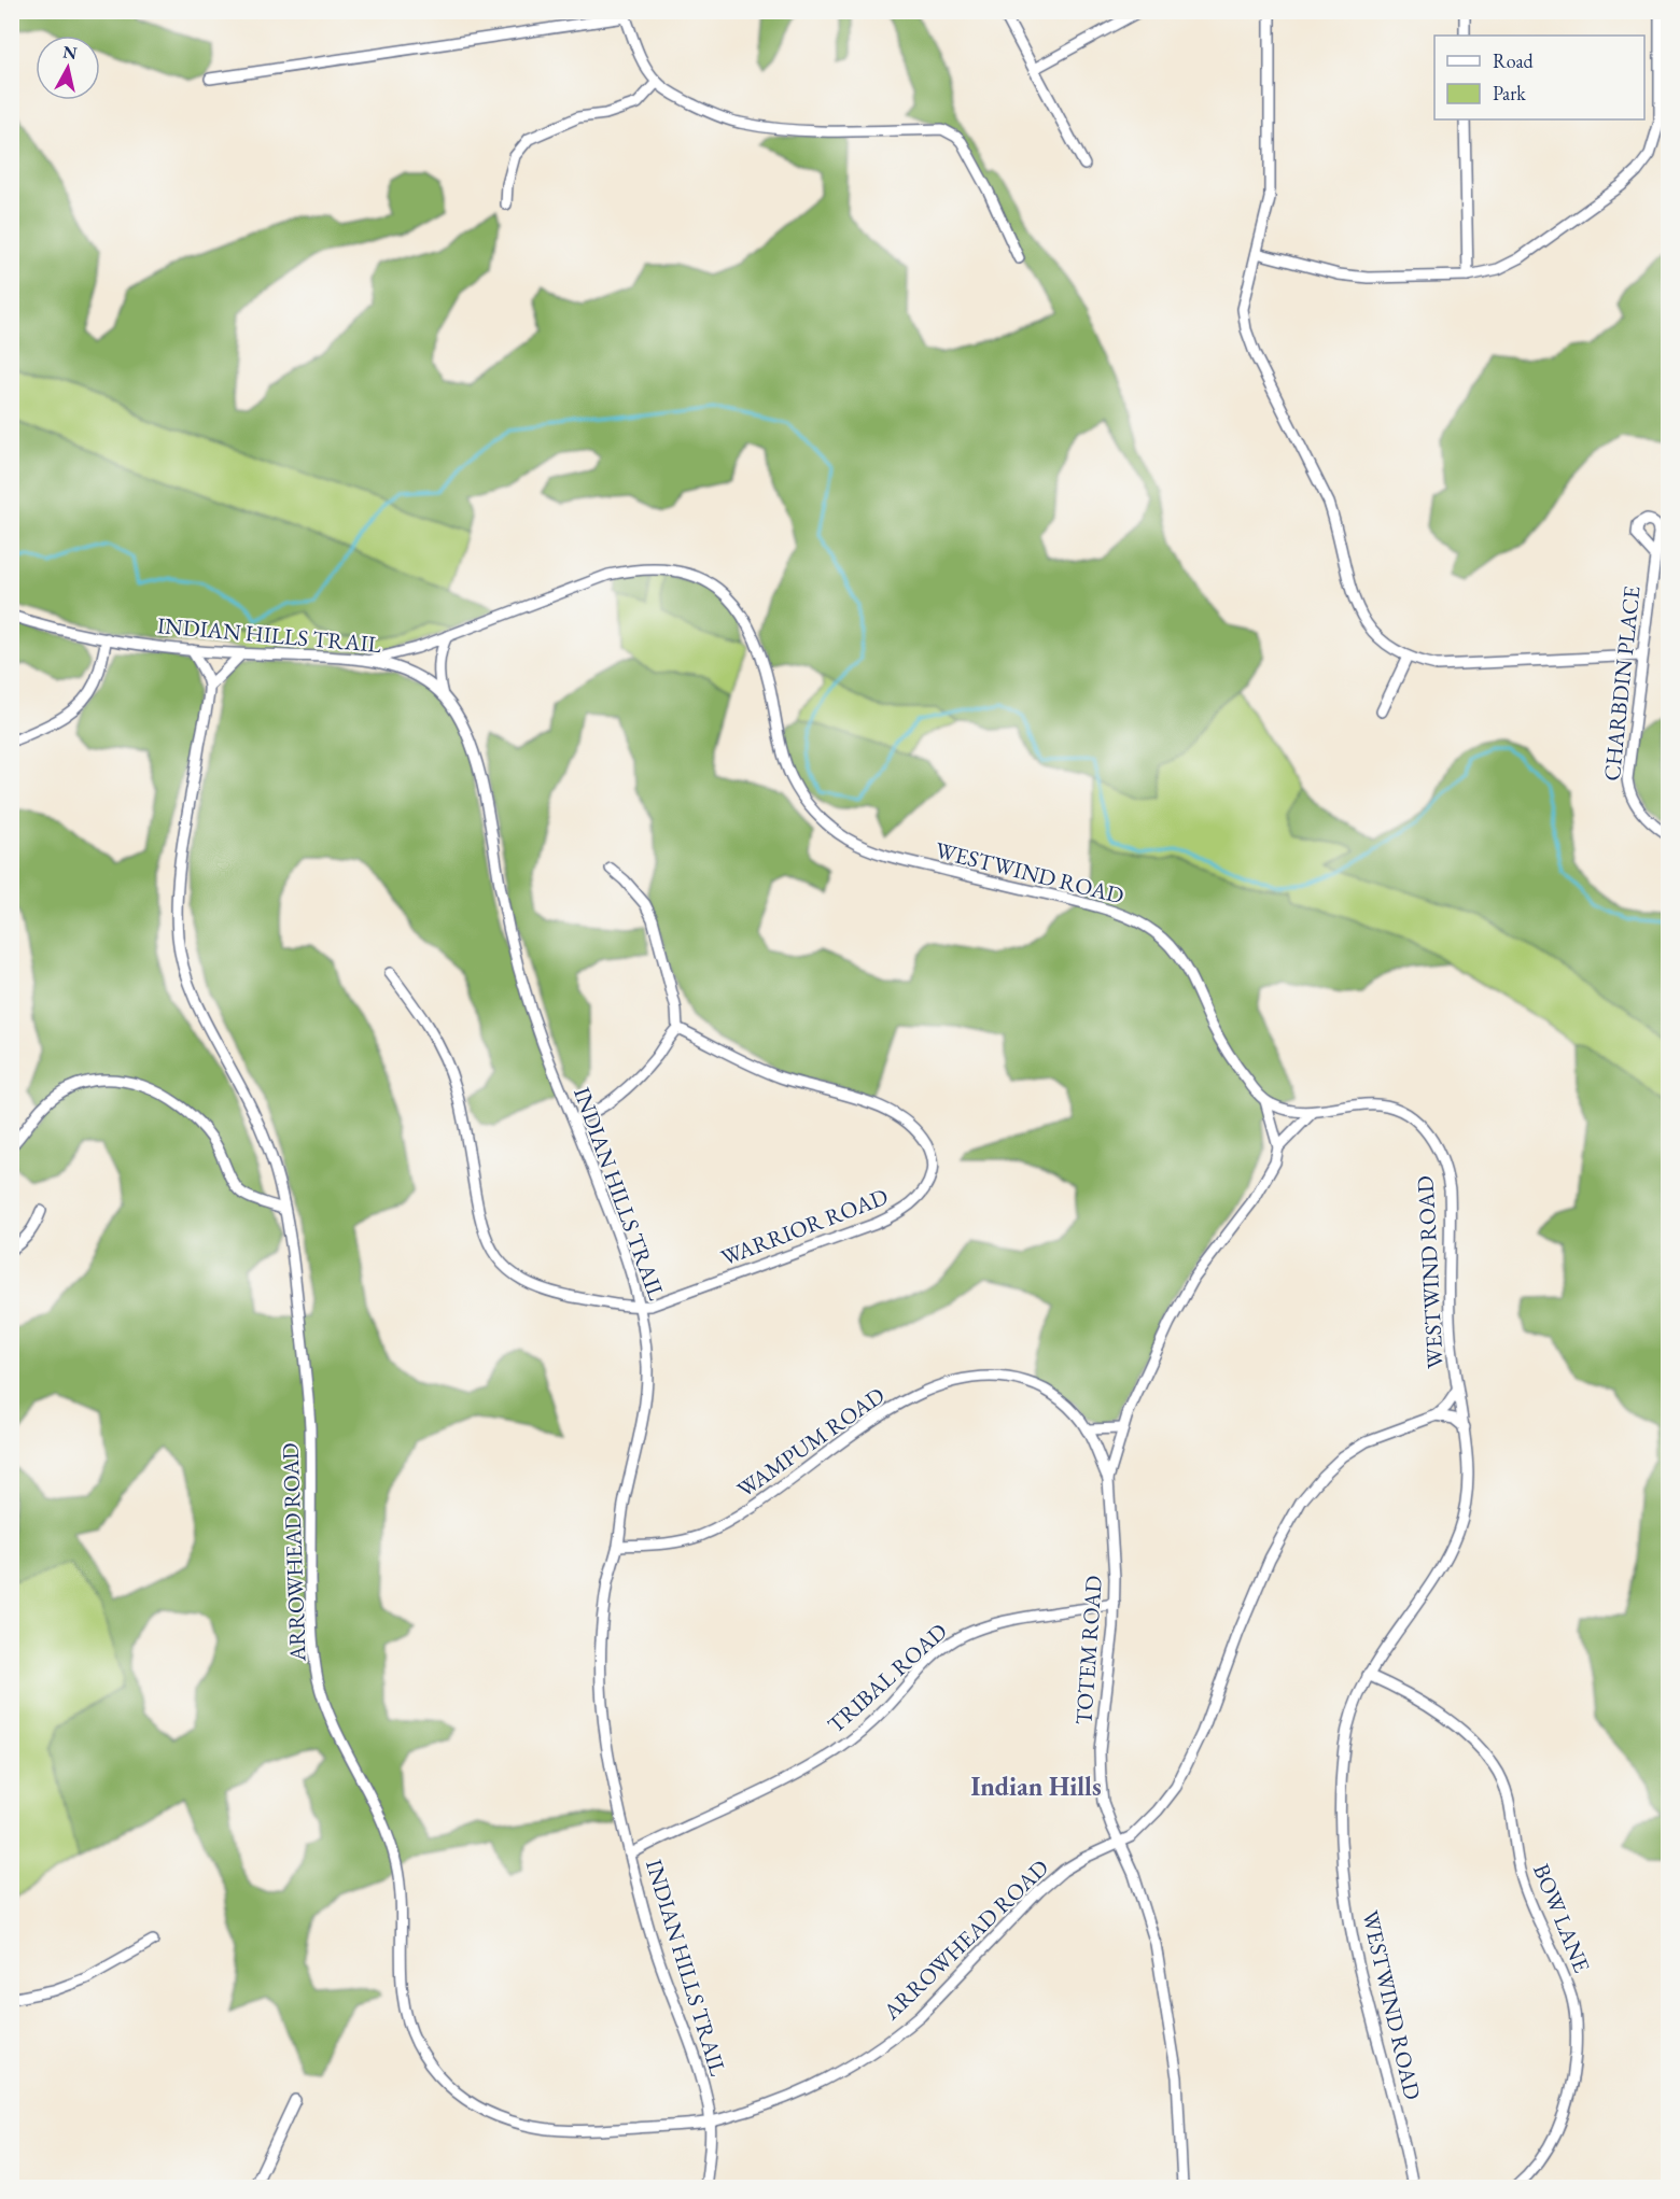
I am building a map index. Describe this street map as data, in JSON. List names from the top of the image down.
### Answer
{
  "streets": {
    "street": [
      "INDIAN HILLS TRAIL",
      "CHARBDIN PLACE",
      "WESTWIND ROAD",
      "WARRIOR ROAD",
      "WAMPUM ROAD",
      "ARROWHEAD ROAD",
      "TOTEM ROAD",
      "TRIBAL ROAD",
      "BOW LANE"
    ]
  },
  "crossings": [
    ["INDIAN HILLS TRAIL", "WESTWIND ROAD"],
    ["INDIAN HILLS TRAIL", "WARRIOR ROAD"],
    ["INDIAN HILLS TRAIL", "WAMPUM ROAD"],
    ["INDIAN HILLS TRAIL", "ARROWHEAD ROAD"],
    ["INDIAN HILLS TRAIL", "TRIBAL ROAD"],
    ["WESTWIND ROAD", "TOTEM ROAD"],
    ["WESTWIND ROAD", "BOW LANE"],
    ["WAMPUM ROAD", "TOTEM ROAD"],
    ["ARROWHEAD ROAD", "TOTEM ROAD"],
    ["TOTEM ROAD", "TRIBAL ROAD"]
  ],
  "districts": ["Indian Hills"],
  "legend": ["Road", "Park"],
  "north": "top"
}
